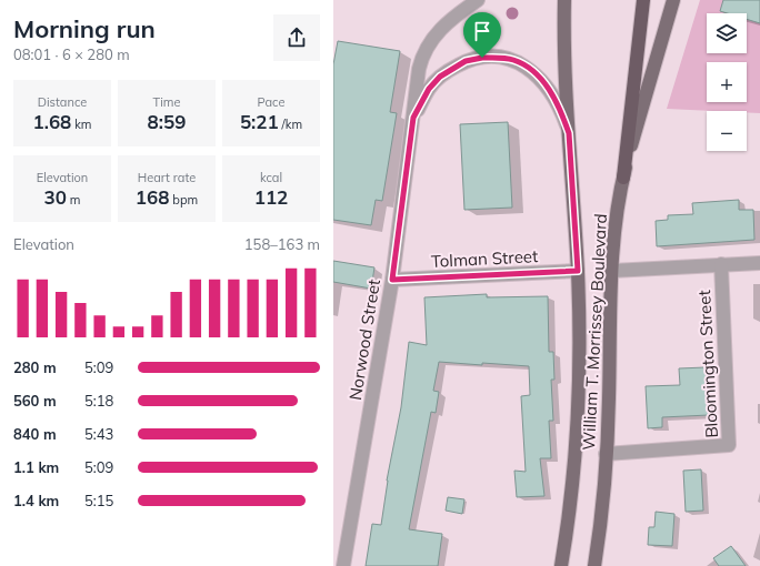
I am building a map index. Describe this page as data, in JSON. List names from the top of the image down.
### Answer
{
  "streets": {
    "main road": ["William T. Morrissey Boulevard"],
    "street": ["Tolman Street", "Norwood Street", "Bloomington Street"]
  },
  "crossings": [
    ["Tolman Street", "William T. Morrissey Boulevard"],
    ["Tolman Street", "Norwood Street"],
    ["William T. Morrissey Boulevard", "Norwood Street"],
    ["William T. Morrissey Boulevard", "Bloomington Street"]
  ],
  "page": {
    "heading": ["Morning run", "08:01 · 6 × 280 m"],
    "map_buttons": ["+", "−"],
    "stats": [
      ["Distance", "1.68 km"],
      ["Time", "8:59"],
      ["Pace", "5:21 /km"],
      ["Elevation", "30 m"],
      ["Heart rate", "168 bpm"],
      ["kcal", "112"]
    ],
    "chart": ["Elevation", "158–163 m"],
    "list": [
      {
        "name": "280 m",
        "note": "5:09"
      },
      {
        "name": "560 m",
        "note": "5:18"
      },
      {
        "name": "840 m",
        "note": "5:43"
      },
      {
        "name": "1.1 km",
        "note": "5:09"
      },
      {
        "name": "1.4 km",
        "note": "5:15"
      }
    ]
  }
}
